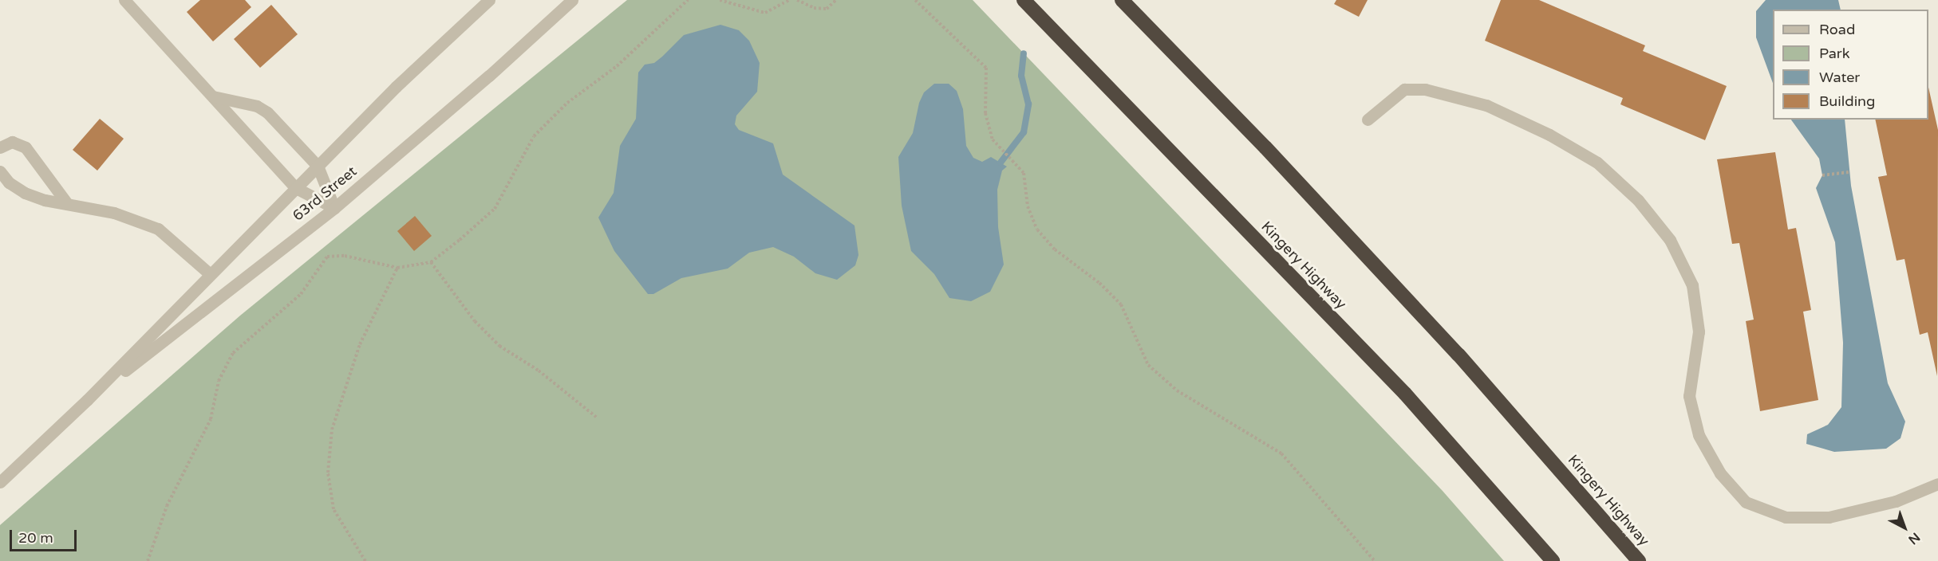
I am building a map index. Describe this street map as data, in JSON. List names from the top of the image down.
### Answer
{
  "streets": {
    "highway": ["Kingery Highway"],
    "street": ["63rd Street"]
  },
  "legend": [
    "Road",
    "Park",
    "Water",
    "Building"
  ],
  "scale_bar": "20 m",
  "north": "bottom right"
}
